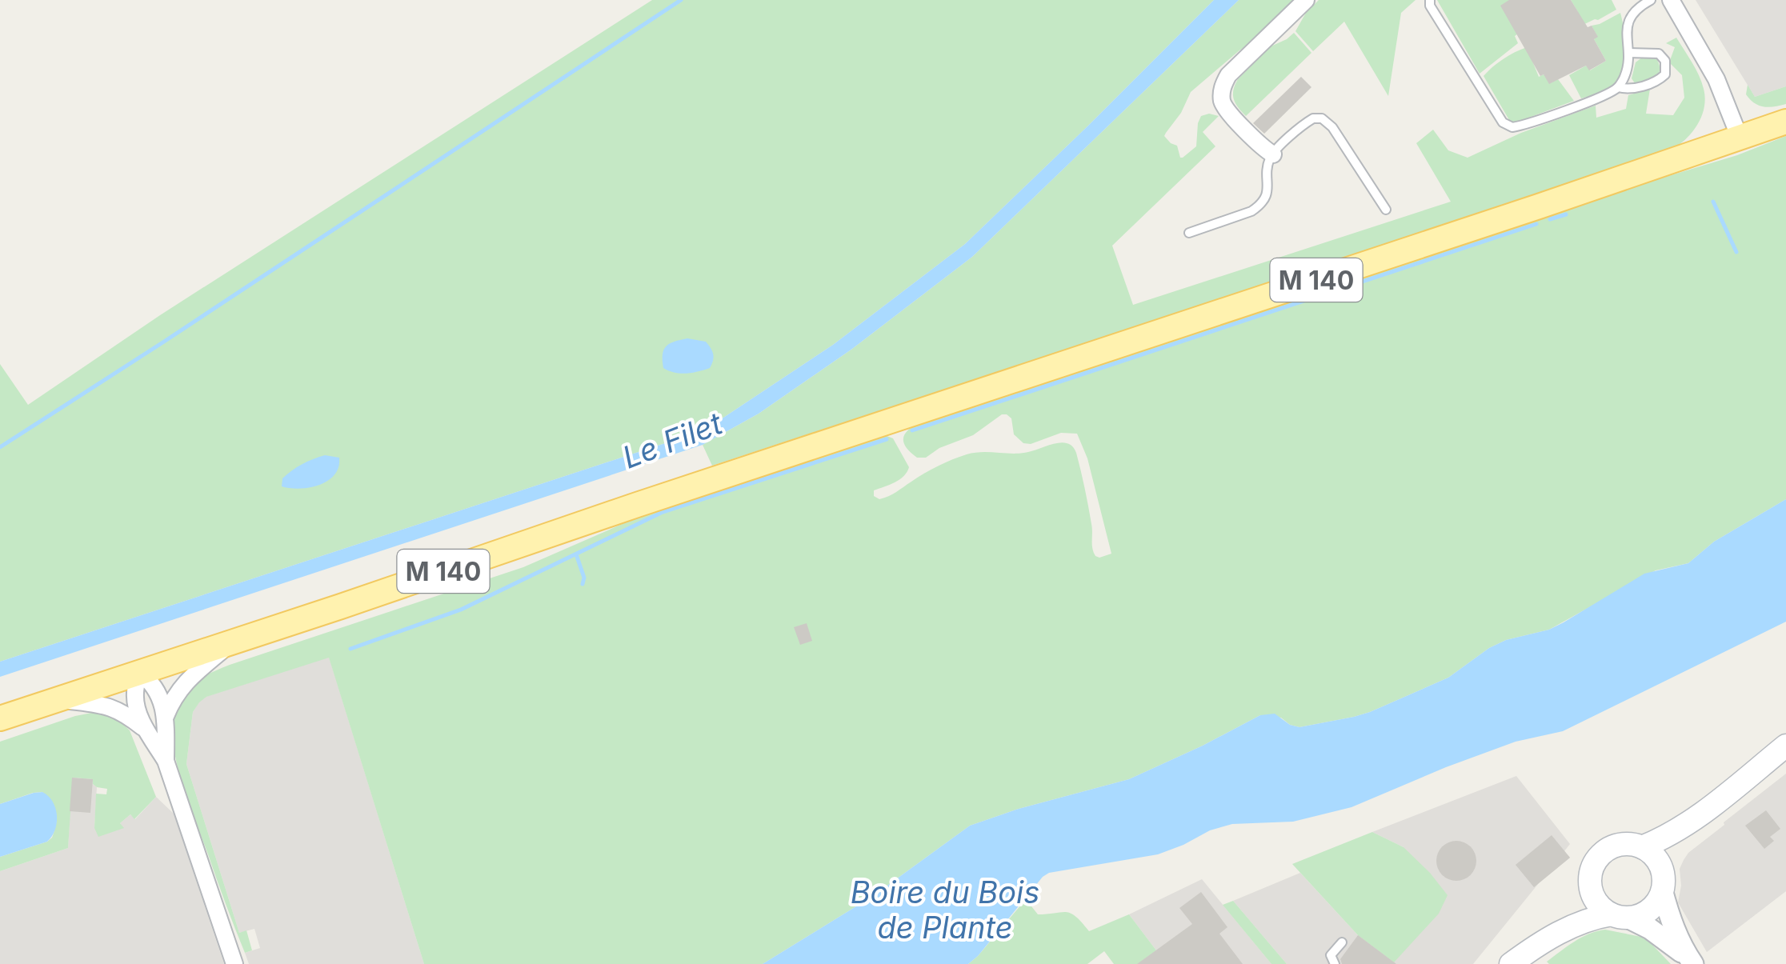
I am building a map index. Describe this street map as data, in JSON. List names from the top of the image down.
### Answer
{
  "streets": {
    "main road": ["M 140"]
  },
  "water": ["Le Filet", "Boire du Bois de Plante"]
}
